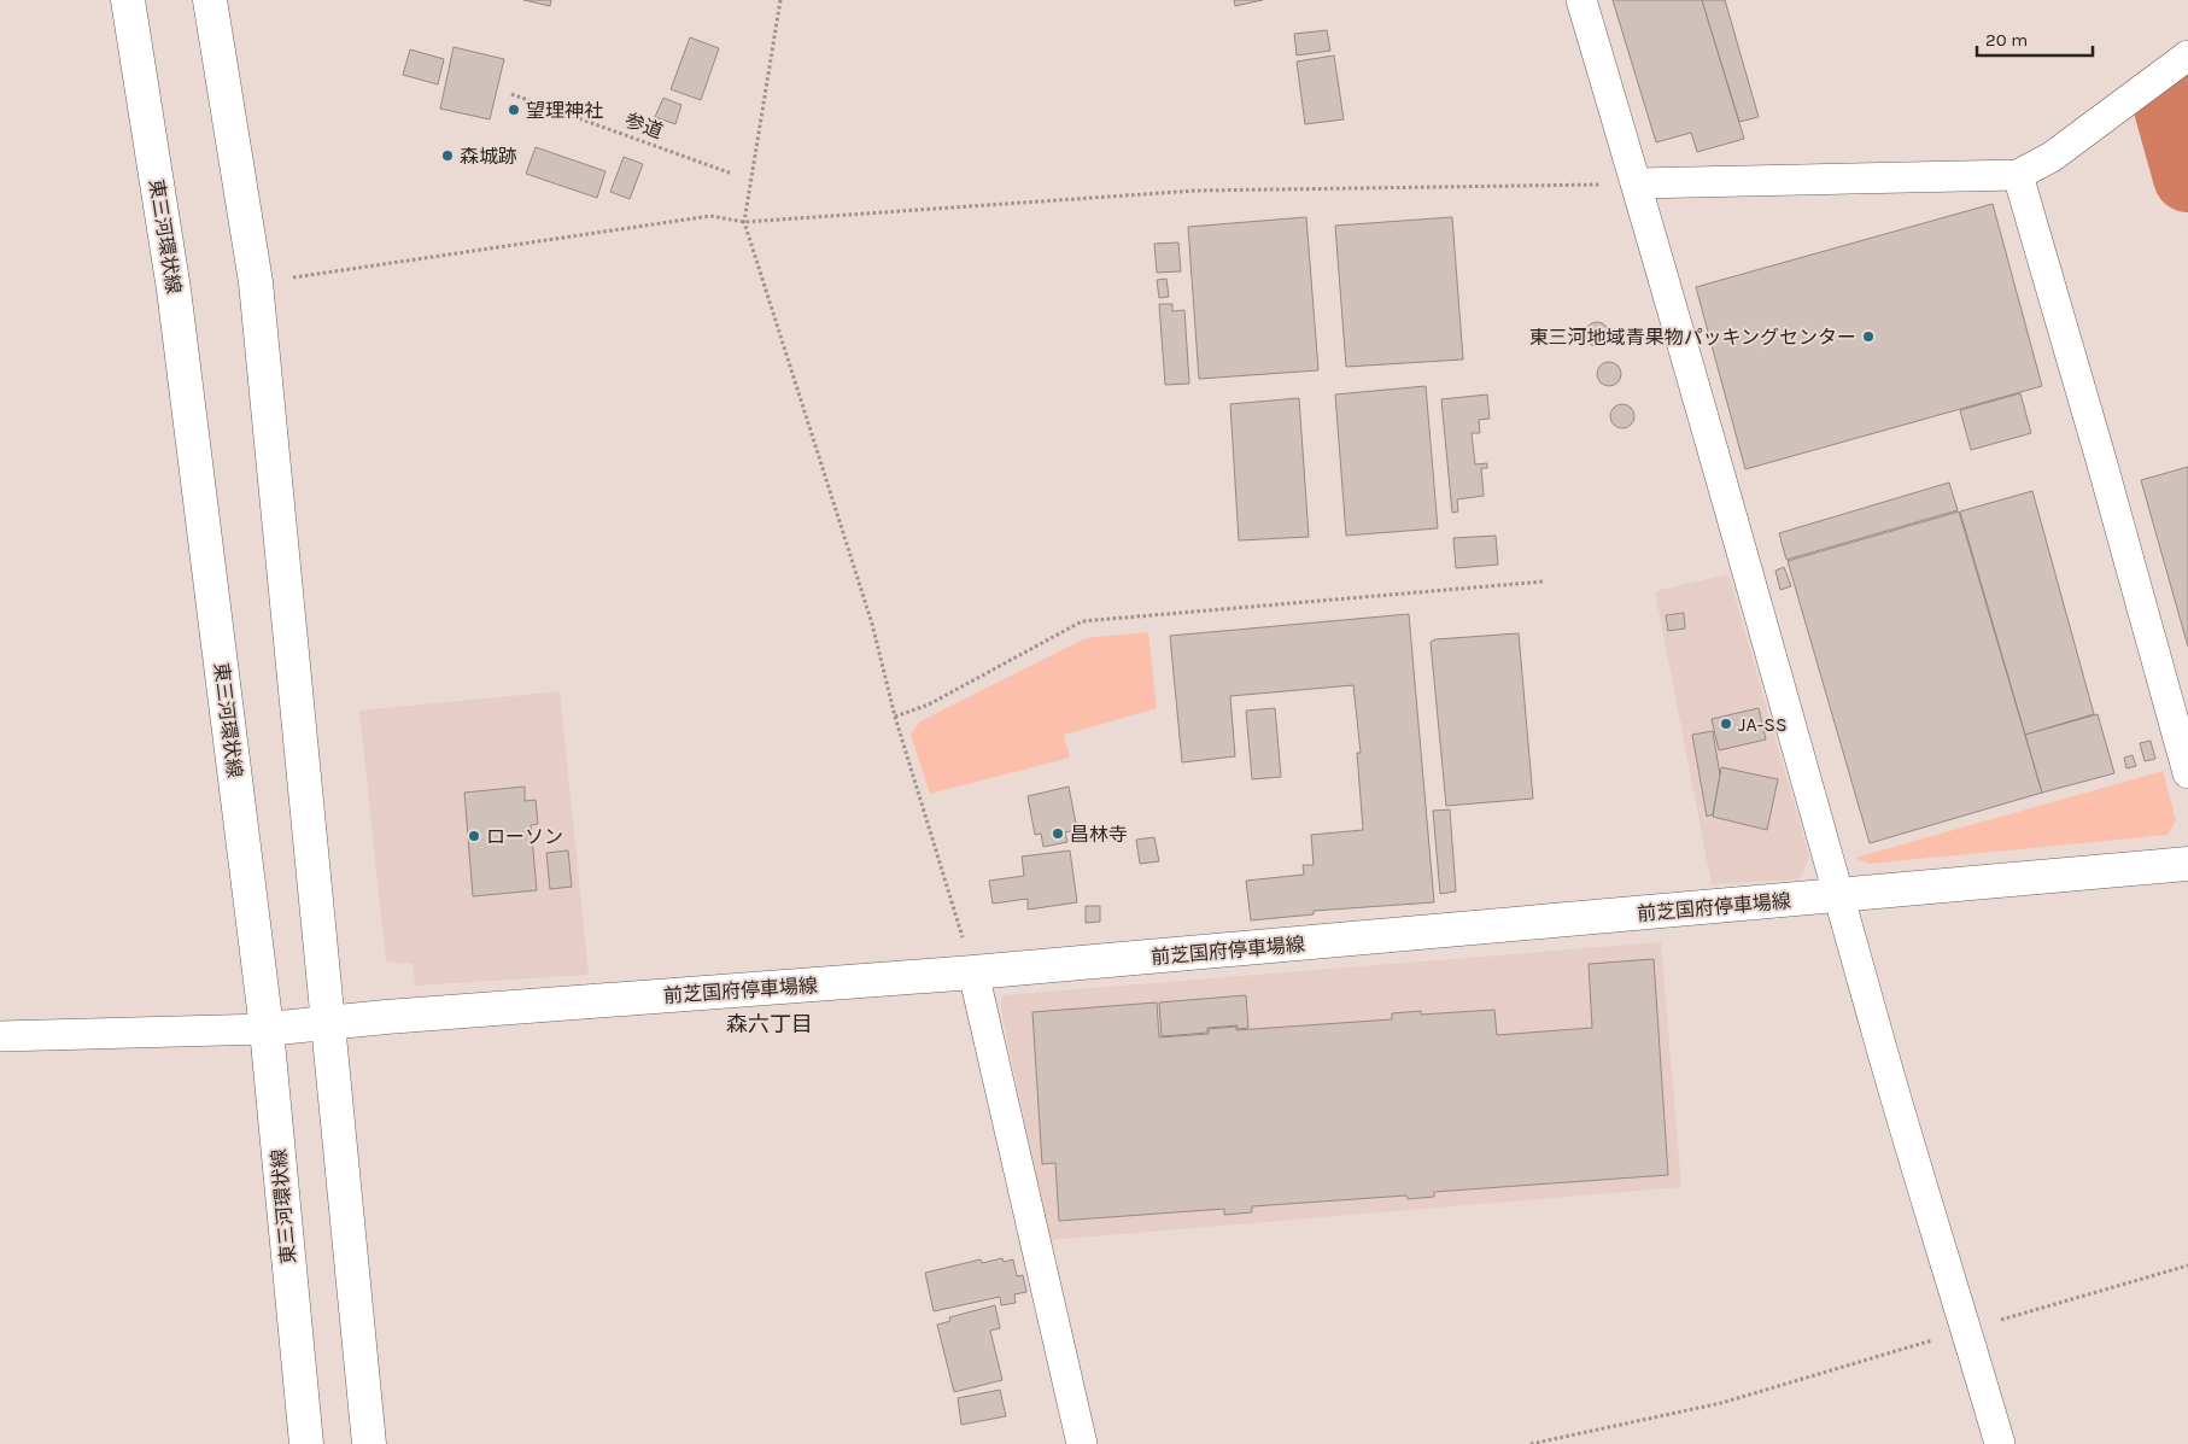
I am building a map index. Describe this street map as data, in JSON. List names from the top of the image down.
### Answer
{
  "streets": {
    "main road": ["東三河環状線", "前芝国府停車場線"],
    "path": ["参道"]
  },
  "crossings": [
    ["東三河環状線", "前芝国府停車場線"]
  ],
  "districts": ["森六丁目"],
  "places": [
    "望理神社",
    "森城跡",
    "東三河地域青果物パッキングセンター",
    "JA-SS",
    "昌林寺",
    "ローソン"
  ],
  "scale_bar": "20 m"
}
